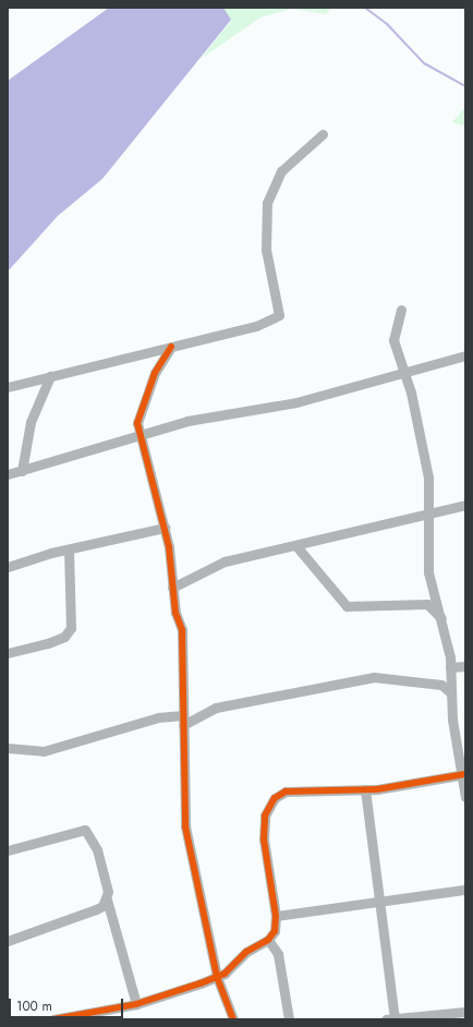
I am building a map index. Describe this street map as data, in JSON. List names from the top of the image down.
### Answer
{
  "scale_bar": "100 m"
}
